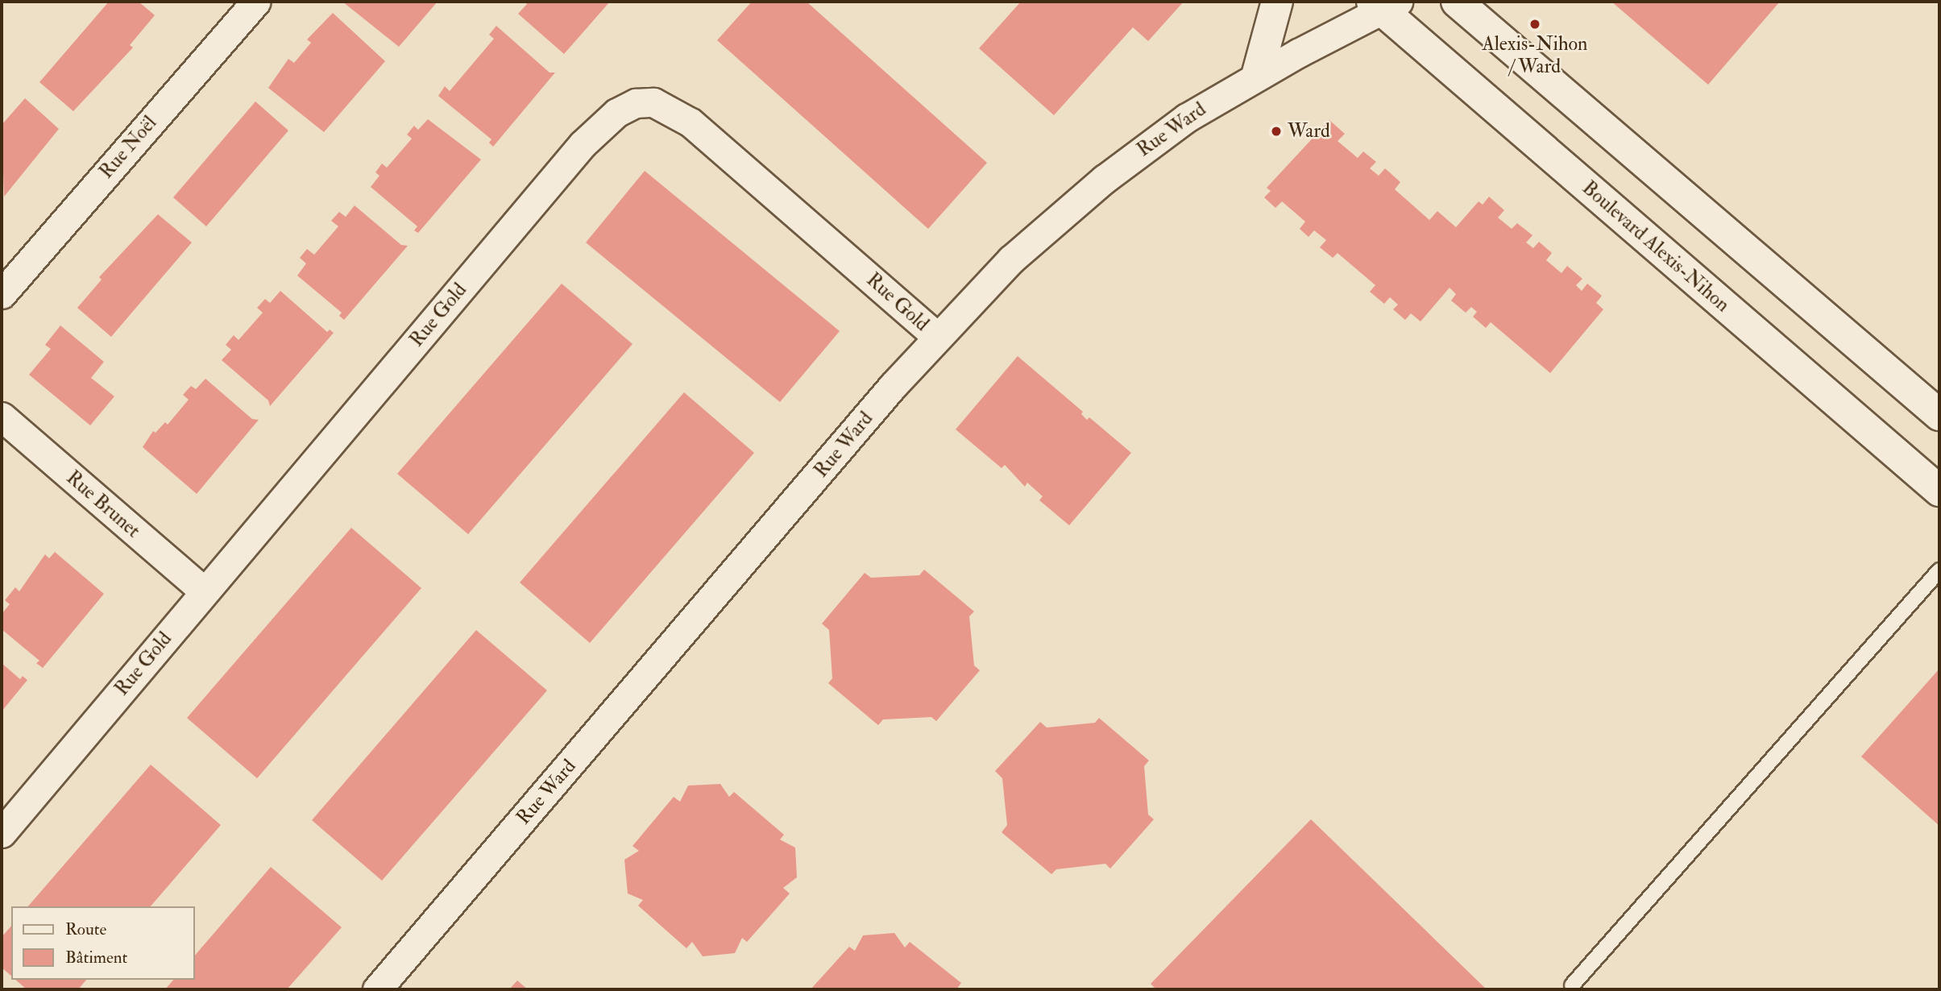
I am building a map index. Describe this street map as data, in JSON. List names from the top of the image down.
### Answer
{
  "streets": {
    "street": [
      "Rue Ward",
      "Rue Noël",
      "Boulevard Alexis-Nihon",
      "Rue Gold",
      "Rue Brunet"
    ]
  },
  "crossings": [
    ["Rue Ward", "Boulevard Alexis-Nihon"],
    ["Rue Ward", "Rue Gold"],
    ["Rue Gold", "Rue Brunet"]
  ],
  "places": ["Alexis-Nihon / Ward", "Ward"],
  "legend": ["Route", "Bâtiment"]
}
